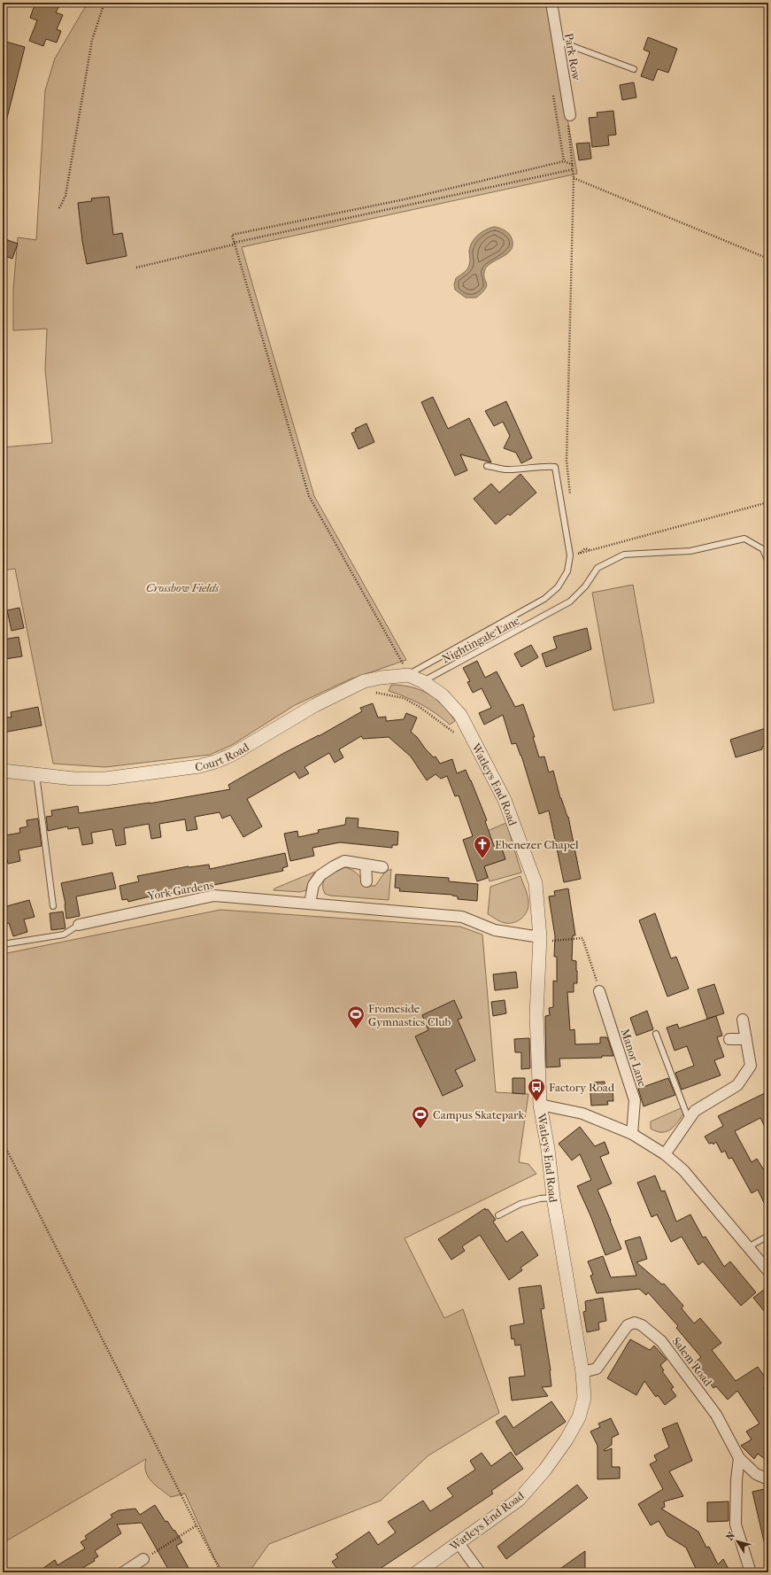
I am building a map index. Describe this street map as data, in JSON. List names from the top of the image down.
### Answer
{
  "streets": {
    "street": [
      "Park Row",
      "Court Road",
      "Watleys End Road",
      "York Gardens",
      "Manor Lane",
      "Salem Road"
    ],
    "lane": ["Nightingale Lane"]
  },
  "crossings": [
    ["Nightingale Lane", "Court Road"],
    ["Nightingale Lane", "Watleys End Road"],
    ["Court Road", "Watleys End Road"],
    ["Watleys End Road", "York Gardens"],
    ["Watleys End Road", "Salem Road"]
  ],
  "parks": ["Crossbow Fields"],
  "places": {
    "church": ["Ebenezer Chapel"],
    "sports": ["Fromeside Gymnastics Club", "Campus Skatepark"],
    "bus stop": ["Factory Road"]
  },
  "north": "top left"
}
